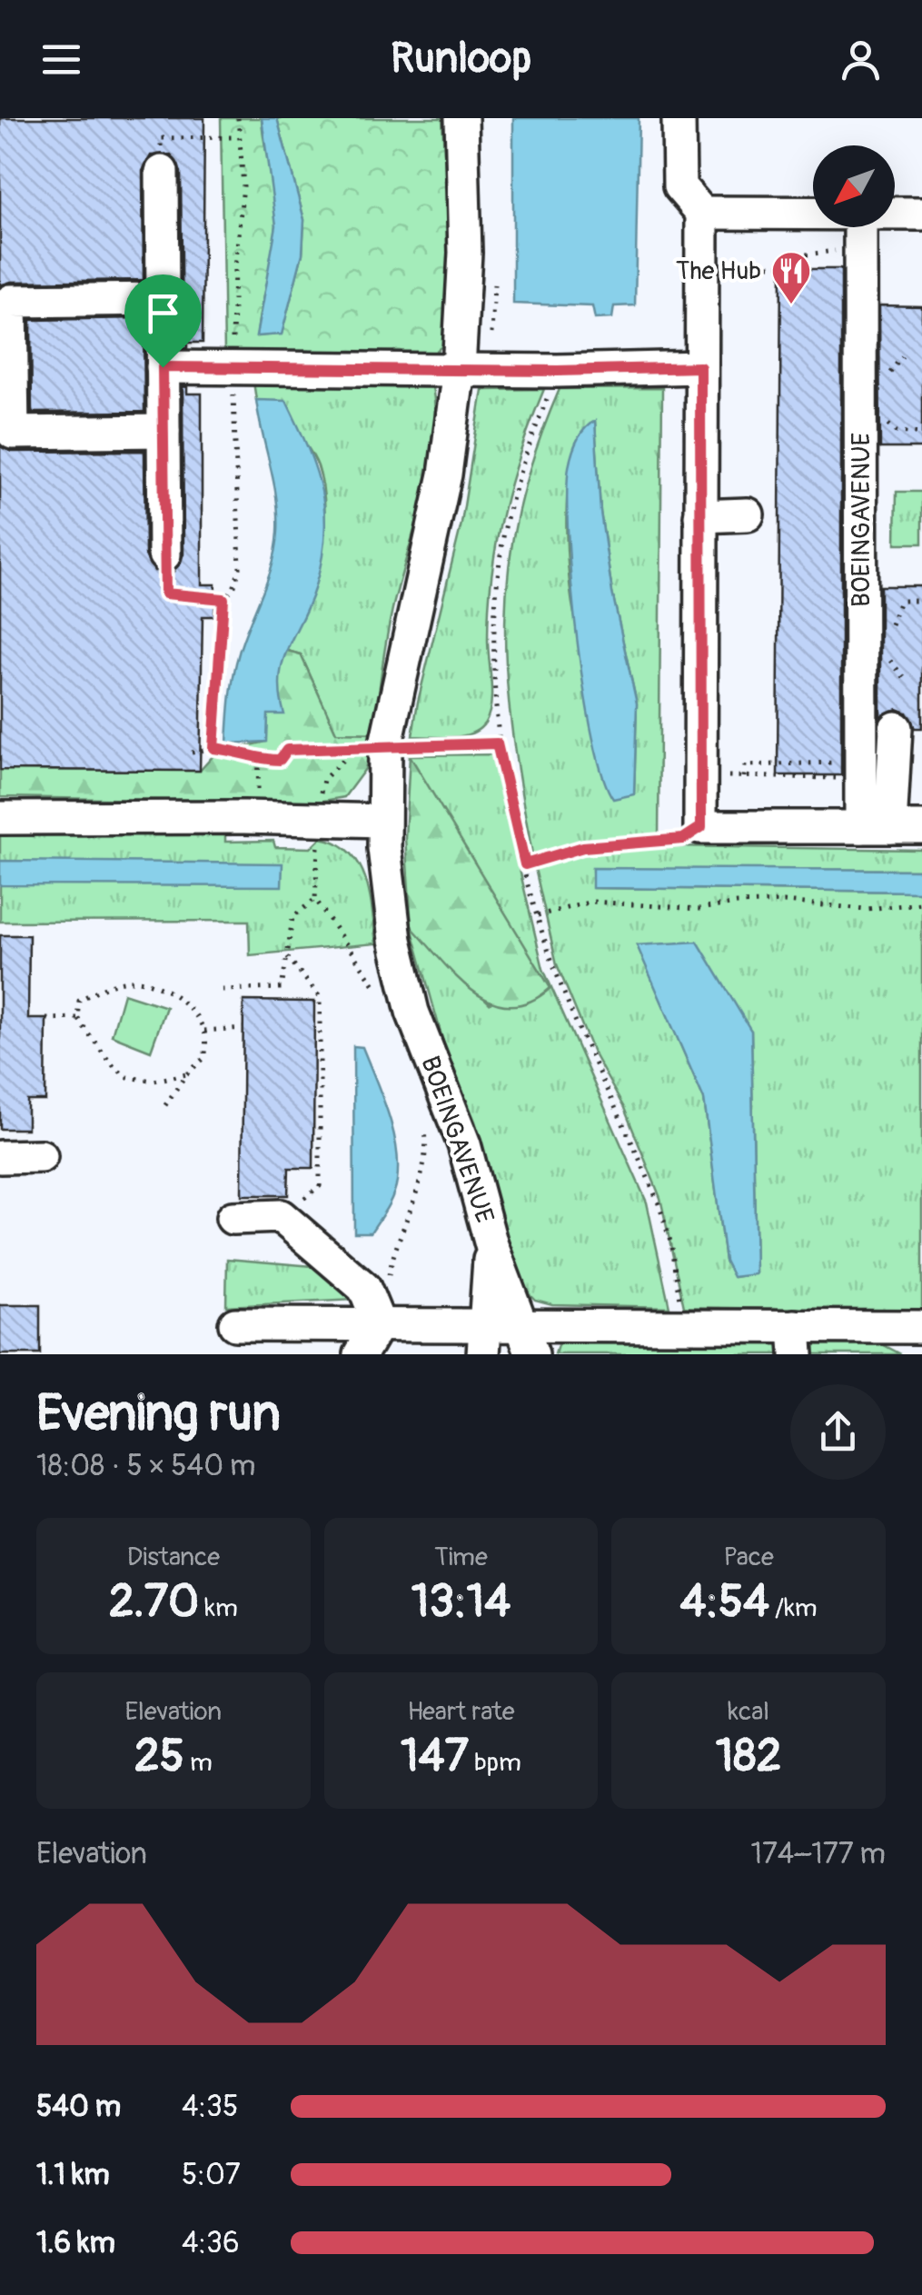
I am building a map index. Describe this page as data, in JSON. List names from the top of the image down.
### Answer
{
  "streets": {
    "street": ["BOEINGAVENUE"]
  },
  "places": {
    "restaurant": ["The Hub"]
  },
  "north": "bottom left",
  "page": {
    "header": "Runloop",
    "heading": ["Evening run", "18:08 · 5 × 540 m"],
    "stats": [
      ["Distance", "2.70 km"],
      ["Time", "13:14"],
      ["Pace", "4:54 /km"],
      ["Elevation", "25 m"],
      ["Heart rate", "147 bpm"],
      ["kcal", "182"]
    ],
    "chart": ["Elevation", "174–177 m"],
    "list": [
      {
        "name": "540 m",
        "note": "4:35"
      },
      {
        "name": "1.1 km",
        "note": "5:07"
      },
      {
        "name": "1.6 km",
        "note": "4:36"
      }
    ]
  }
}
